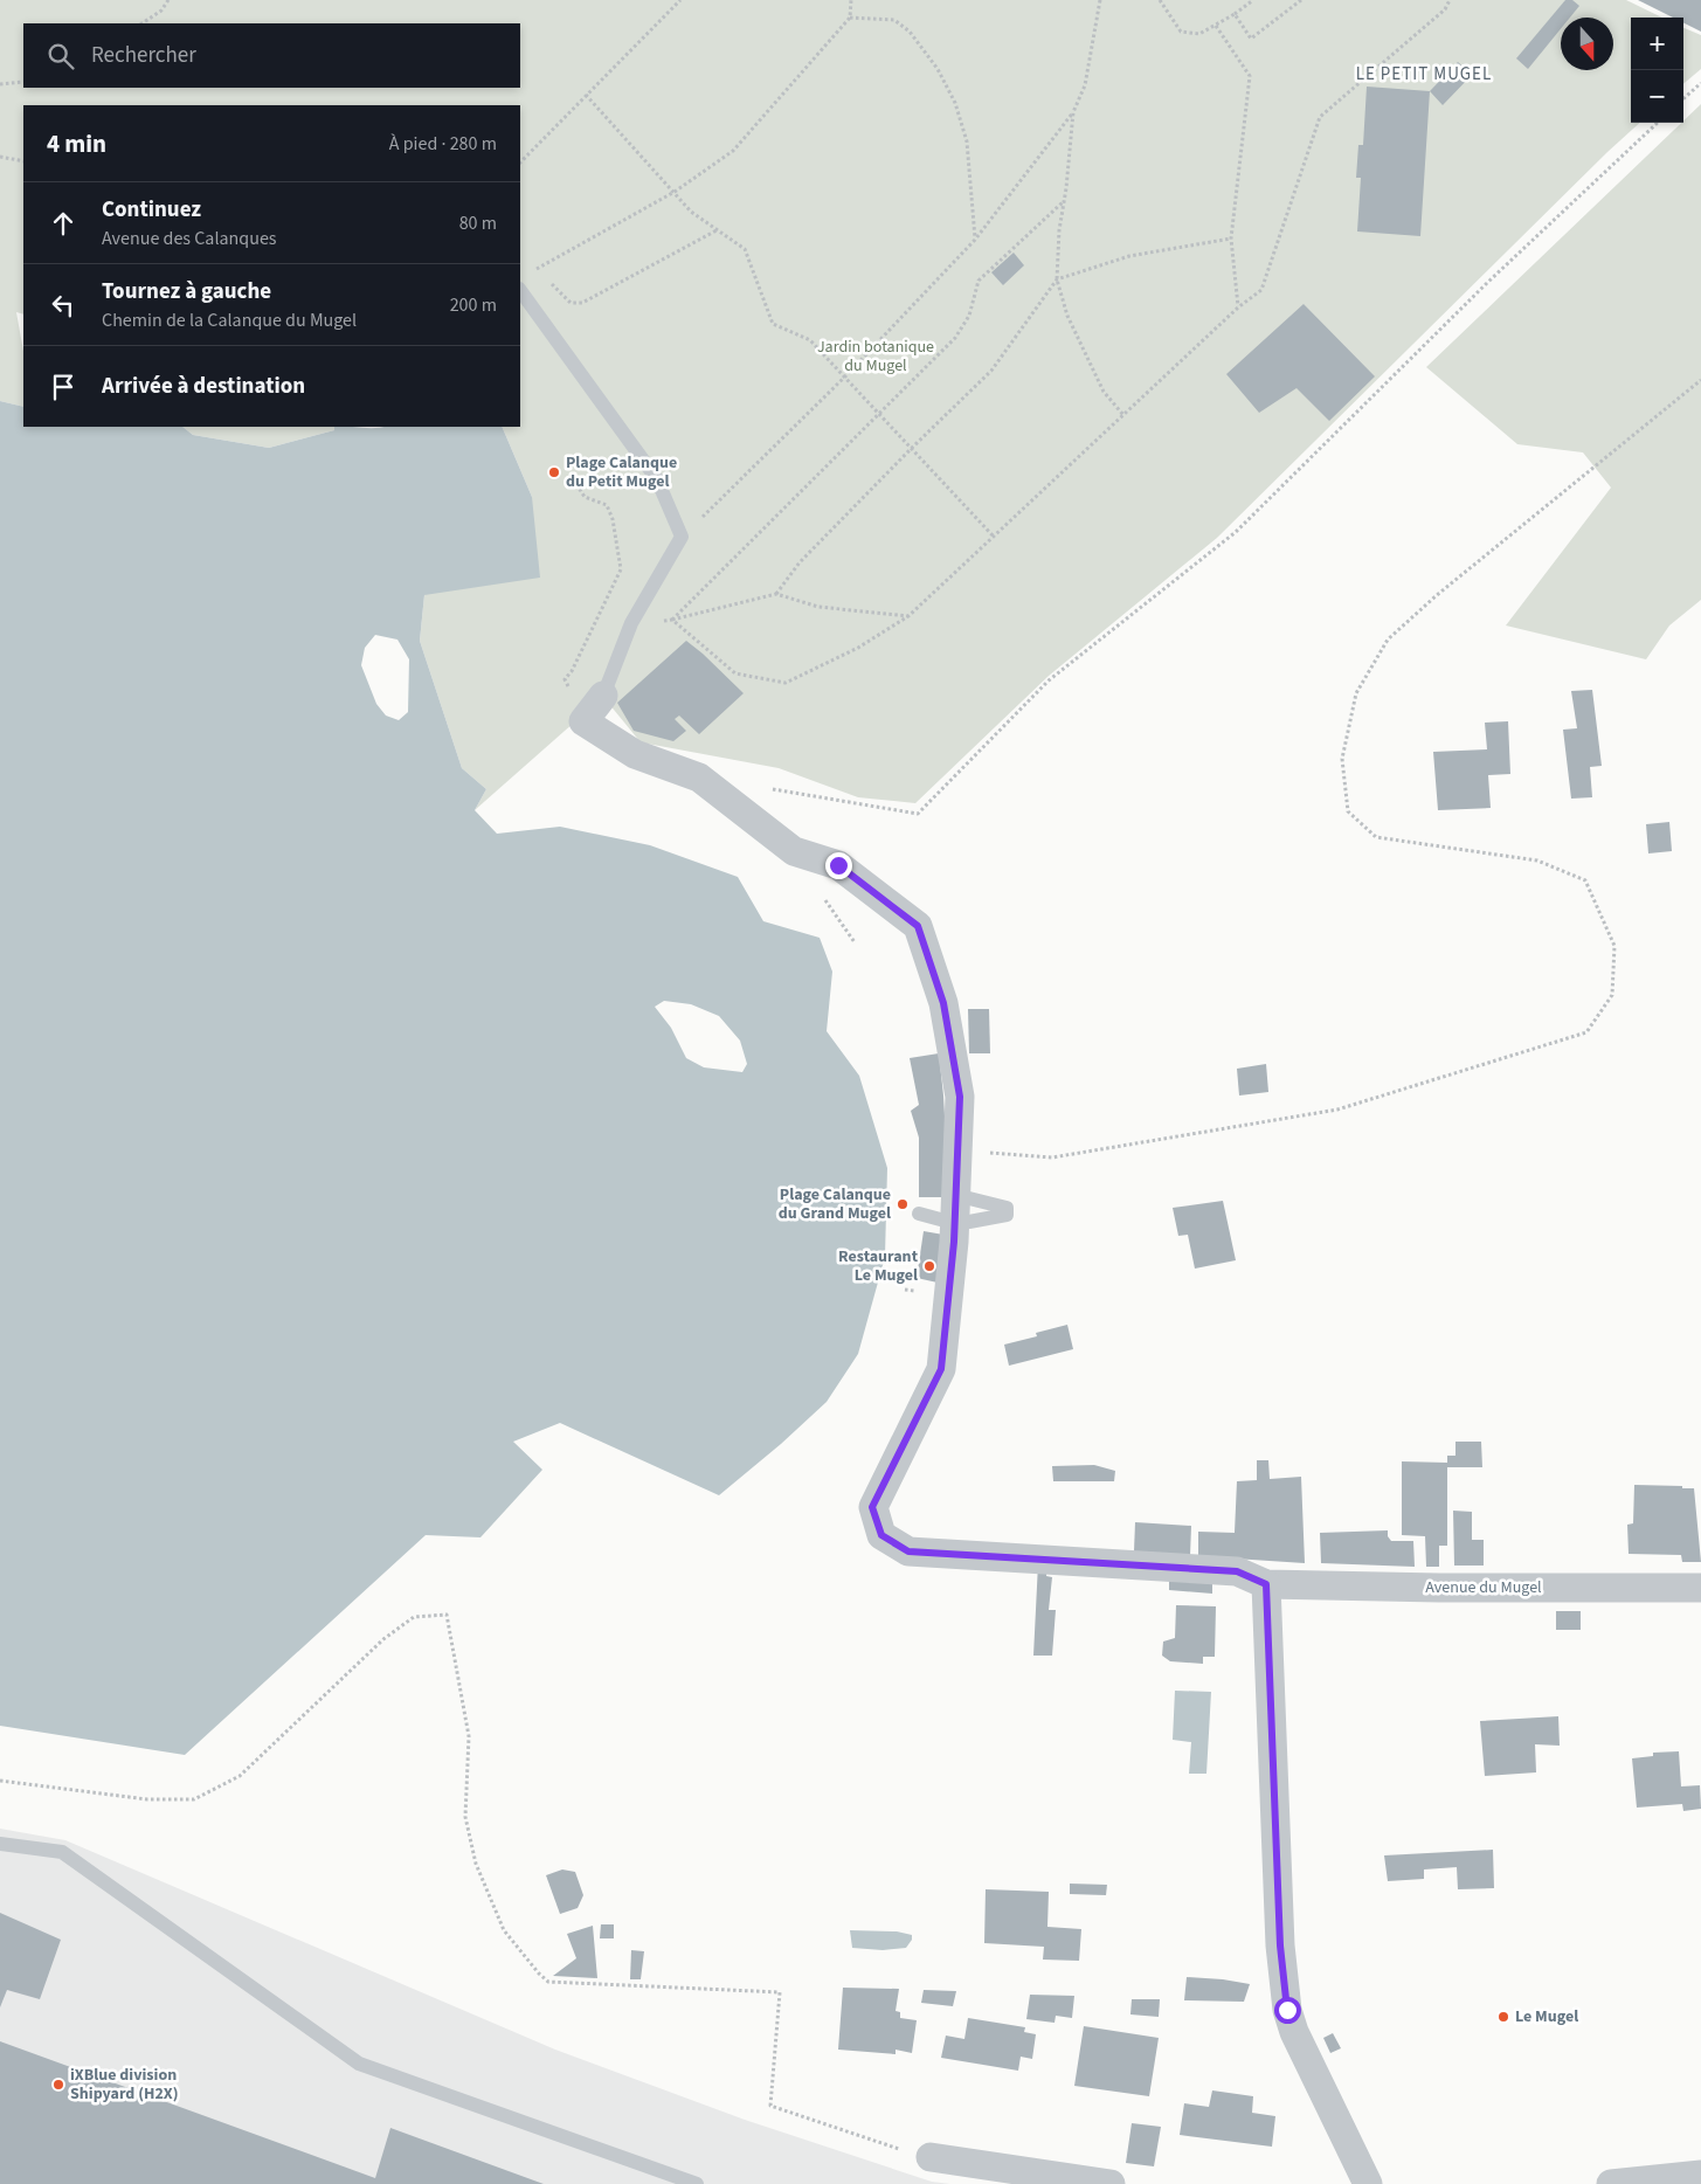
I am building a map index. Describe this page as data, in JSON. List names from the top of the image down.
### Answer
{
  "streets": {
    "street": ["Avenue du Mugel"]
  },
  "districts": ["LE PETIT MUGEL"],
  "parks": ["Jardin botanique du Mugel"],
  "places": [
    "Plage Calanque du Petit Mugel",
    "Plage Calanque du Grand Mugel",
    "Restaurant Le Mugel",
    "Le Mugel",
    "iXBlue division Shipyard (H2X)"
  ],
  "north": "bottom",
  "page": {
    "map_buttons": ["+", "−"],
    "search": "Rechercher",
    "heading": ["4 min", "À pied · 280 m"],
    "list": [
      ["Continuez", "Avenue des Calanques", "80 m"],
      ["Tournez à gauche", "Chemin de la Calanque du Mugel", "200 m"],
      "Arrivée à destination"
    ]
  }
}
